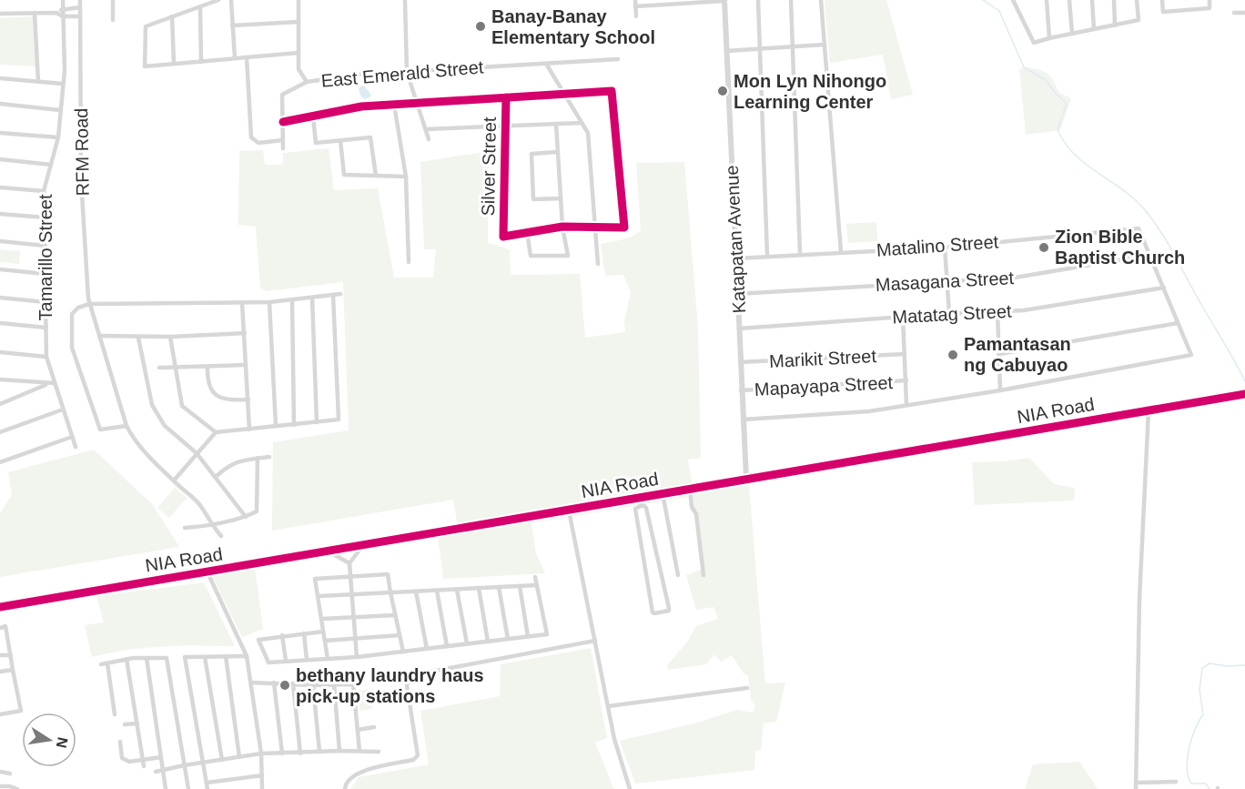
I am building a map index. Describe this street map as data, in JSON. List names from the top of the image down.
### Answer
{
  "streets": {
    "street": [
      "East Emerald Street",
      "RFM Road",
      "Silver Street",
      "Katapatan Avenue",
      "Matalino Street",
      "Tamarillo Street",
      "Masagana Street",
      "Matatag Street",
      "Marikit Street",
      "Mapayapa Street",
      "NIA Road"
    ]
  },
  "crossings": [
    ["Katapatan Avenue", "Matalino Street"],
    ["Katapatan Avenue", "Masagana Street"],
    ["Katapatan Avenue", "Matatag Street"],
    ["Katapatan Avenue", "Marikit Street"],
    ["Katapatan Avenue", "Mapayapa Street"],
    ["Katapatan Avenue", "NIA Road"],
    ["Matalino Street", "Masagana Street"]
  ],
  "places": [
    "Banay-Banay Elementary School",
    "Mon Lyn Nihongo Learning Center",
    "Zion Bible Baptist Church",
    "Pamantasan ng Cabuyao",
    "bethany laundry haus pick-up stations"
  ],
  "north": "right"
}
